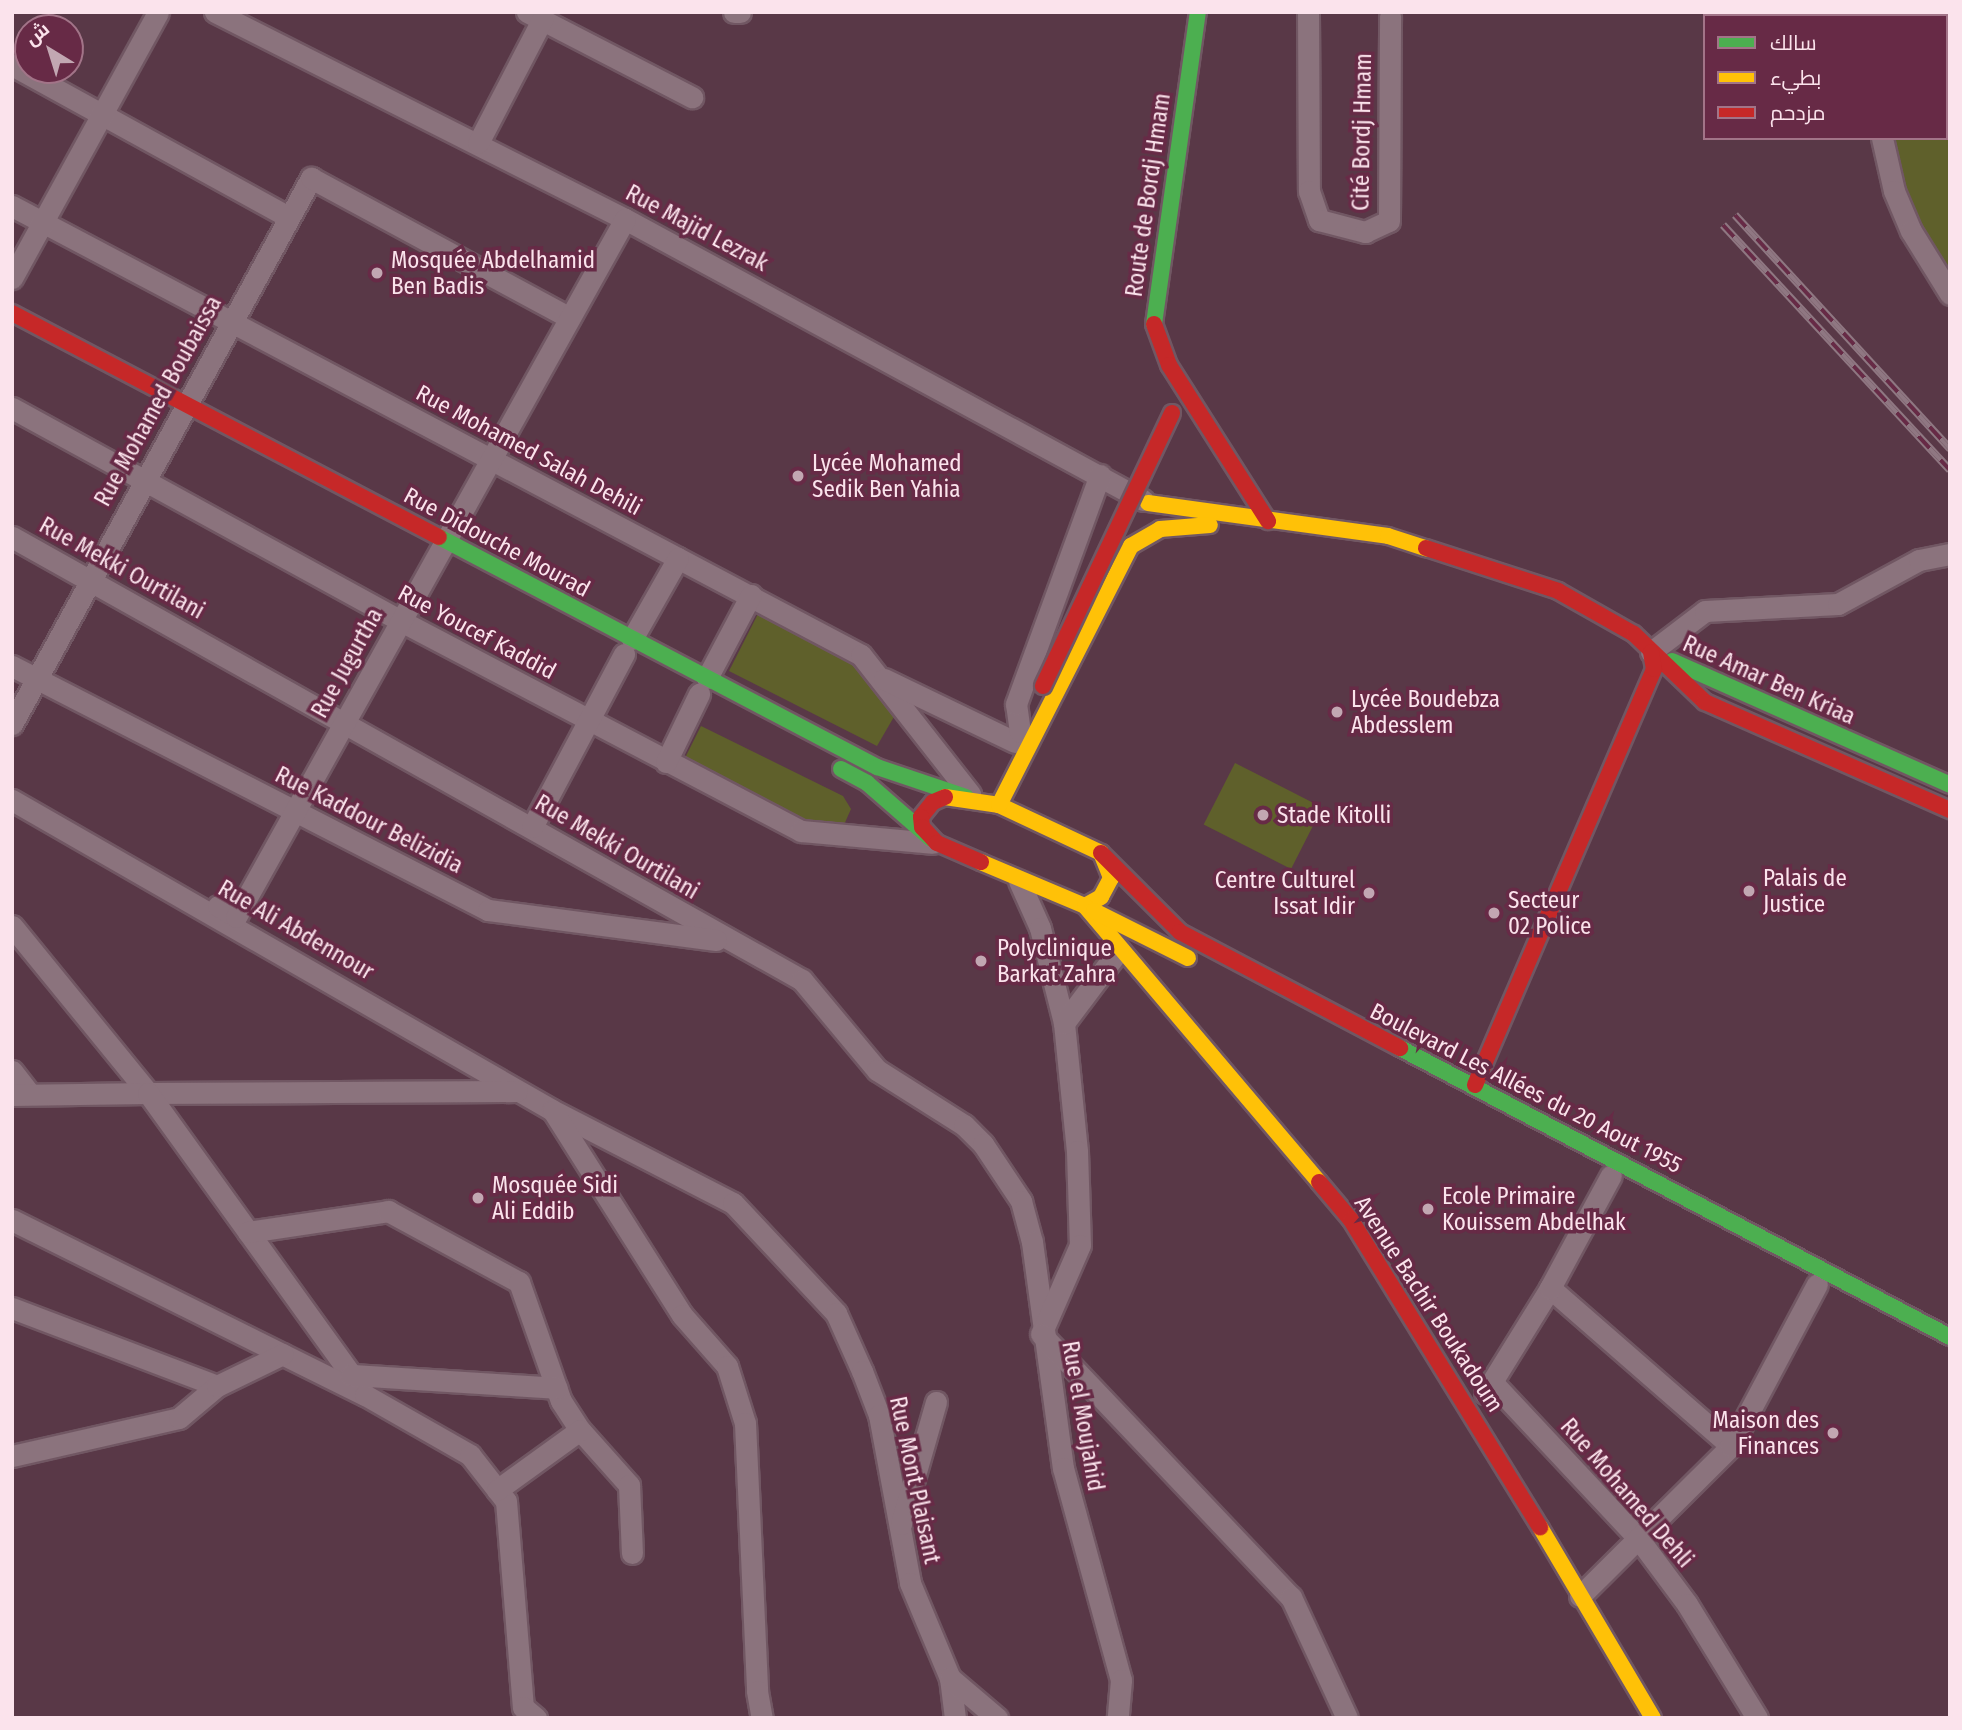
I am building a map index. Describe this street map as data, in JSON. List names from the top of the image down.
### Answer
{
  "streets": {
    "main road": [
      "Route de Bordj Hmam",
      "Rue Didouche Mourad",
      "Rue Amar Ben Kriaa",
      "Boulevard Les Allées du 20 Aout 1955",
      "Avenue Bachir Boukadoum"
    ],
    "street": [
      "Cité Bordj Hmam",
      "Rue Majid Lezrak",
      "Rue Mohamed Boubaissa",
      "Rue Mohamed Salah Dehili",
      "Rue Mekki Ourtilani",
      "Rue Youcef Kaddid",
      "Rue Jugurtha",
      "Rue Kaddour Belizidia",
      "Rue Ali Abdennour",
      "Rue el Moujahid",
      "Rue Mont Plaisant",
      "Rue Mohamed Dehli"
    ]
  },
  "crossings": [
    ["Rue Majid Lezrak", "Rue Jugurtha"],
    ["Rue Mohamed Boubaissa", "Rue Mohamed Salah Dehili"],
    ["Rue Mohamed Boubaissa", "Rue Didouche Mourad"],
    ["Rue Mohamed Boubaissa", "Rue Mekki Ourtilani"],
    ["Rue Mohamed Boubaissa", "Rue Youcef Kaddid"],
    ["Rue Mohamed Boubaissa", "Rue Jugurtha"],
    ["Rue Mohamed Boubaissa", "Rue Kaddour Belizidia"],
    ["Rue Mohamed Salah Dehili", "Rue Didouche Mourad"],
    ["Rue Mohamed Salah Dehili", "Rue Jugurtha"],
    ["Rue Mohamed Salah Dehili", "Boulevard Les Allées du 20 Aout 1955"],
    ["Rue Didouche Mourad", "Rue Jugurtha"],
    ["Rue Didouche Mourad", "Boulevard Les Allées du 20 Aout 1955"],
    ["Rue Mekki Ourtilani", "Rue Jugurtha"],
    ["Rue Mekki Ourtilani", "Rue Kaddour Belizidia"],
    ["Rue Mekki Ourtilani", "Rue el Moujahid"],
    ["Rue Youcef Kaddid", "Rue Jugurtha"],
    ["Rue Jugurtha", "Rue Kaddour Belizidia"],
    ["Rue Jugurtha", "Rue Ali Abdennour"],
    ["Rue Ali Abdennour", "Rue Mont Plaisant"]
  ],
  "places": [
    "Mosquée Abdelhamid Ben Badis",
    "Lycée Mohamed Sedik Ben Yahia",
    "Lycée Boudebza Abdesslem",
    "Stade Kitolli",
    "Palais de Justice",
    "Centre Culturel Issat Idir",
    "Secteur 02 Police",
    "Polyclinique Barkat Zahra",
    "Mosquée Sidi Ali Eddib",
    "Ecole Primaire Kouissem Abdelhak",
    "Maison des Finances"
  ],
  "legend": ["سالك", "بطيء", "مزدحم"],
  "north": "top left"
}
